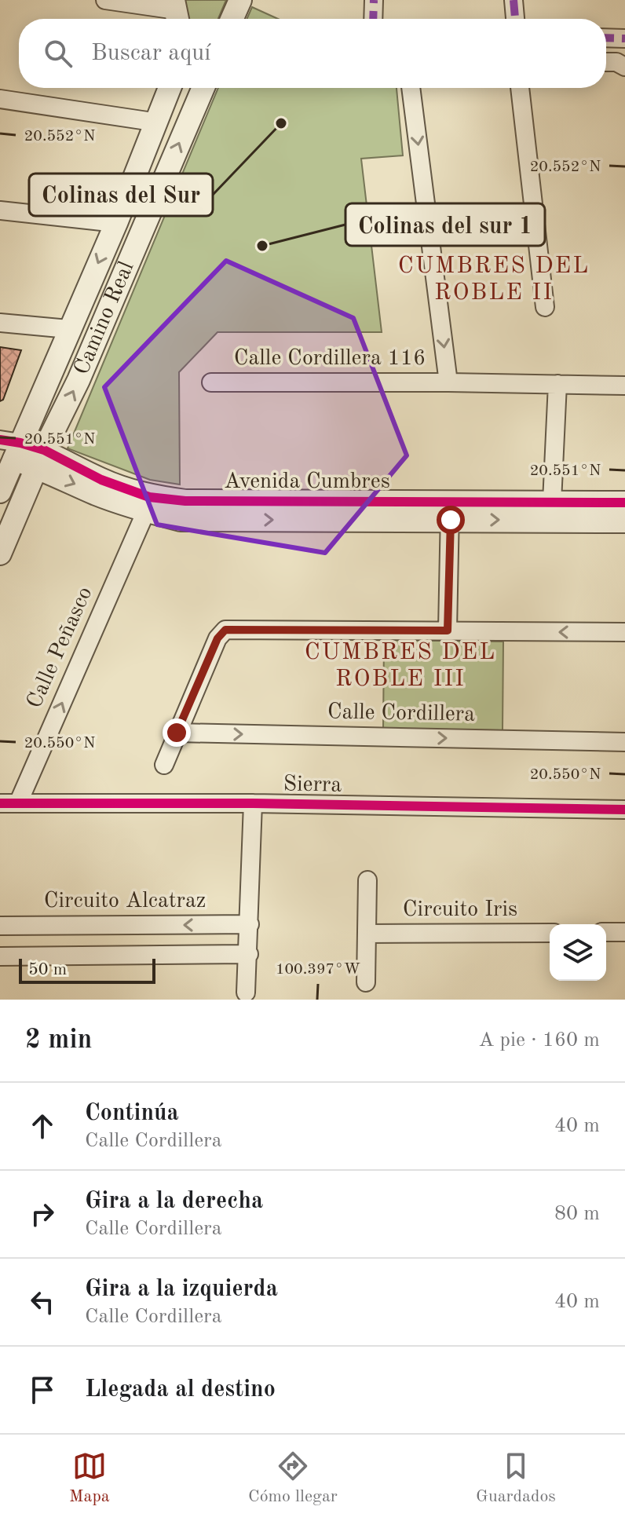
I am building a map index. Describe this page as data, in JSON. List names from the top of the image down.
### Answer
{
  "streets": {
    "street": [
      "Camino Real",
      "Calle Cordillera 116",
      "Avenida Cumbres",
      "Calle Peñasco",
      "Calle Cordillera",
      "Sierra",
      "Circuito Alcatraz",
      "Circuito Iris"
    ]
  },
  "crossings": [
    ["Camino Real", "Avenida Cumbres"],
    ["Avenida Cumbres", "Calle Peñasco"],
    ["Calle Peñasco", "Sierra"]
  ],
  "one_way": ["Calle Peñasco"],
  "districts": ["CUMBRES DEL ROBLE II", "CUMBRES DEL ROBLE III"],
  "places": ["Colinas del Sur", "Colinas del sur 1"],
  "scale_bar": "50 m",
  "page": {
    "search": "Buscar aquí",
    "scale": "50 m",
    "heading": ["2 min", "A pie · 160 m"],
    "list": [
      ["Continúa", "Calle Cordillera", "40 m"],
      ["Gira a la derecha", "Calle Cordillera", "80 m"],
      ["Gira a la izquierda", "Calle Cordillera", "40 m"],
      "Llegada al destino"
    ],
    "nav": ["Mapa", "Cómo llegar", "Guardados"]
  },
  "coordinates": [
    "20.552°N",
    "20.551°N",
    "20.550°N",
    "100.397°W"
  ]
}
